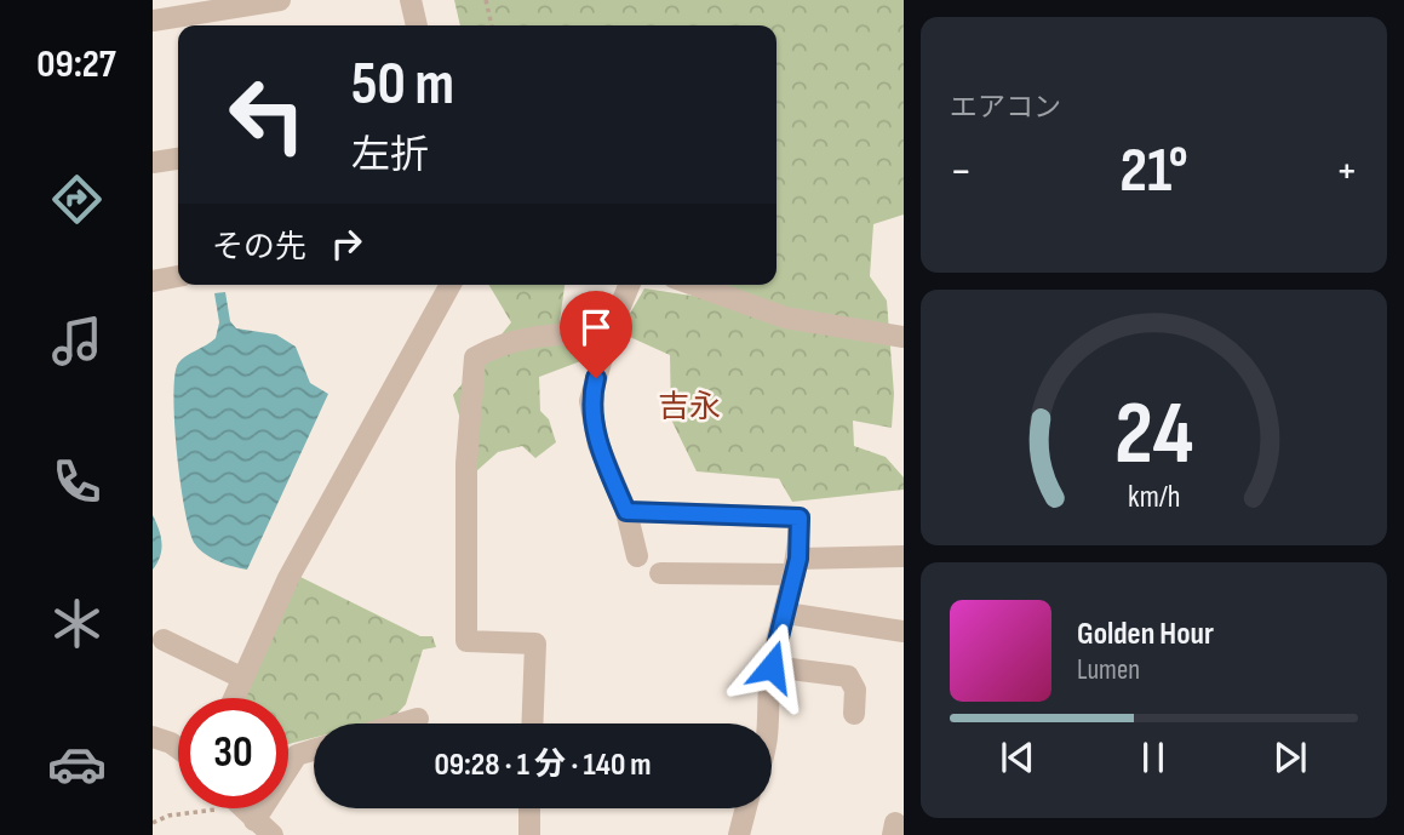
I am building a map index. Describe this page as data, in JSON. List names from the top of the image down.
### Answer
{
  "districts": ["吉永"],
  "page": {
    "tabs": "09:27",
    "tile": "エアコン",
    "turn": ["50 m", "左折"],
    "heat": ["−", "21°", "+"],
    "then": "その先",
    "song": ["Golden Hour", "Lumen"],
    "limit": "30",
    "trip": "09:28 · 1 分 · 140 m",
    "gauge": ["24", "km/h"]
  }
}
